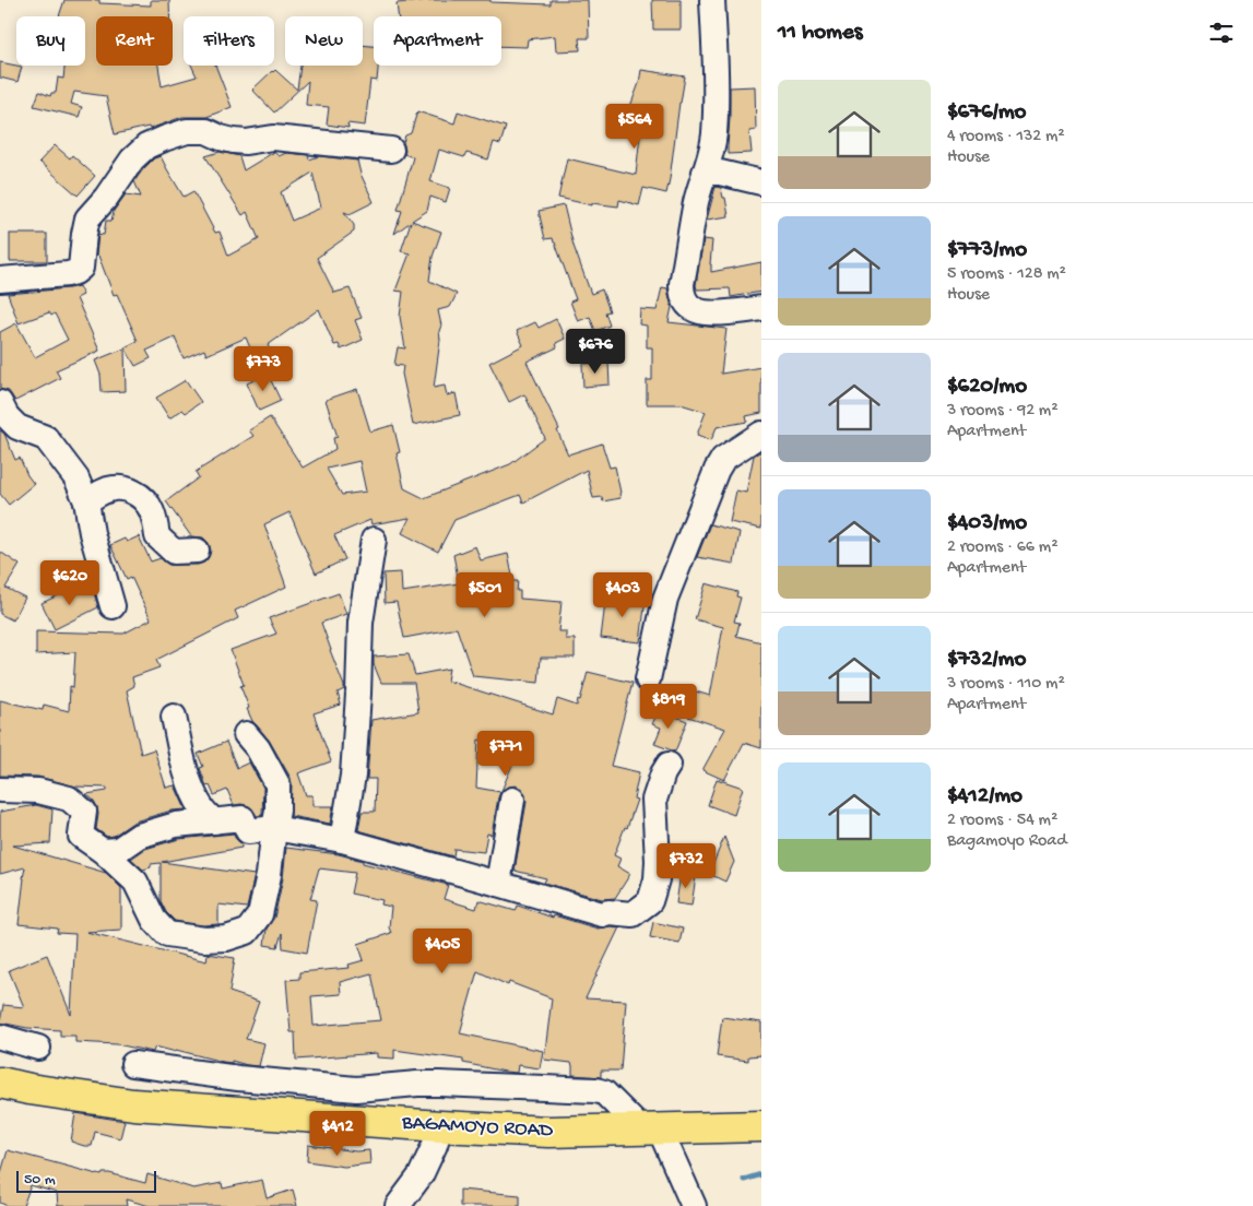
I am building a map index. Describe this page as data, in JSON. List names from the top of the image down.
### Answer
{
  "streets": {
    "highway": ["BAGAMOYO ROAD"]
  },
  "scale_bar": "50 m",
  "page": {
    "heading": "11 homes",
    "chip": [
      "Buy",
      "Rent",
      "Filters",
      "New",
      "Apartment"
    ],
    "list": [
      {
        "name": "$676/mo",
        "note": "4 rooms · 132 m² · House"
      },
      {
        "name": "$773/mo",
        "note": "5 rooms · 128 m² · House"
      },
      {
        "name": "$620/mo",
        "note": "3 rooms · 92 m² · Apartment"
      },
      {
        "name": "$403/mo",
        "note": "2 rooms · 66 m² · Apartment"
      },
      {
        "name": "$732/mo",
        "note": "3 rooms · 110 m² · Apartment"
      },
      {
        "name": "$412/mo",
        "note": "2 rooms · 54 m² · Bagamoyo Road"
      }
    ],
    "price": [
      "$564",
      "$676",
      "$773",
      "$620",
      "$501",
      "$403",
      "$819",
      "$771",
      "$732",
      "$405",
      "$412"
    ],
    "scale": "50 m"
  }
}
